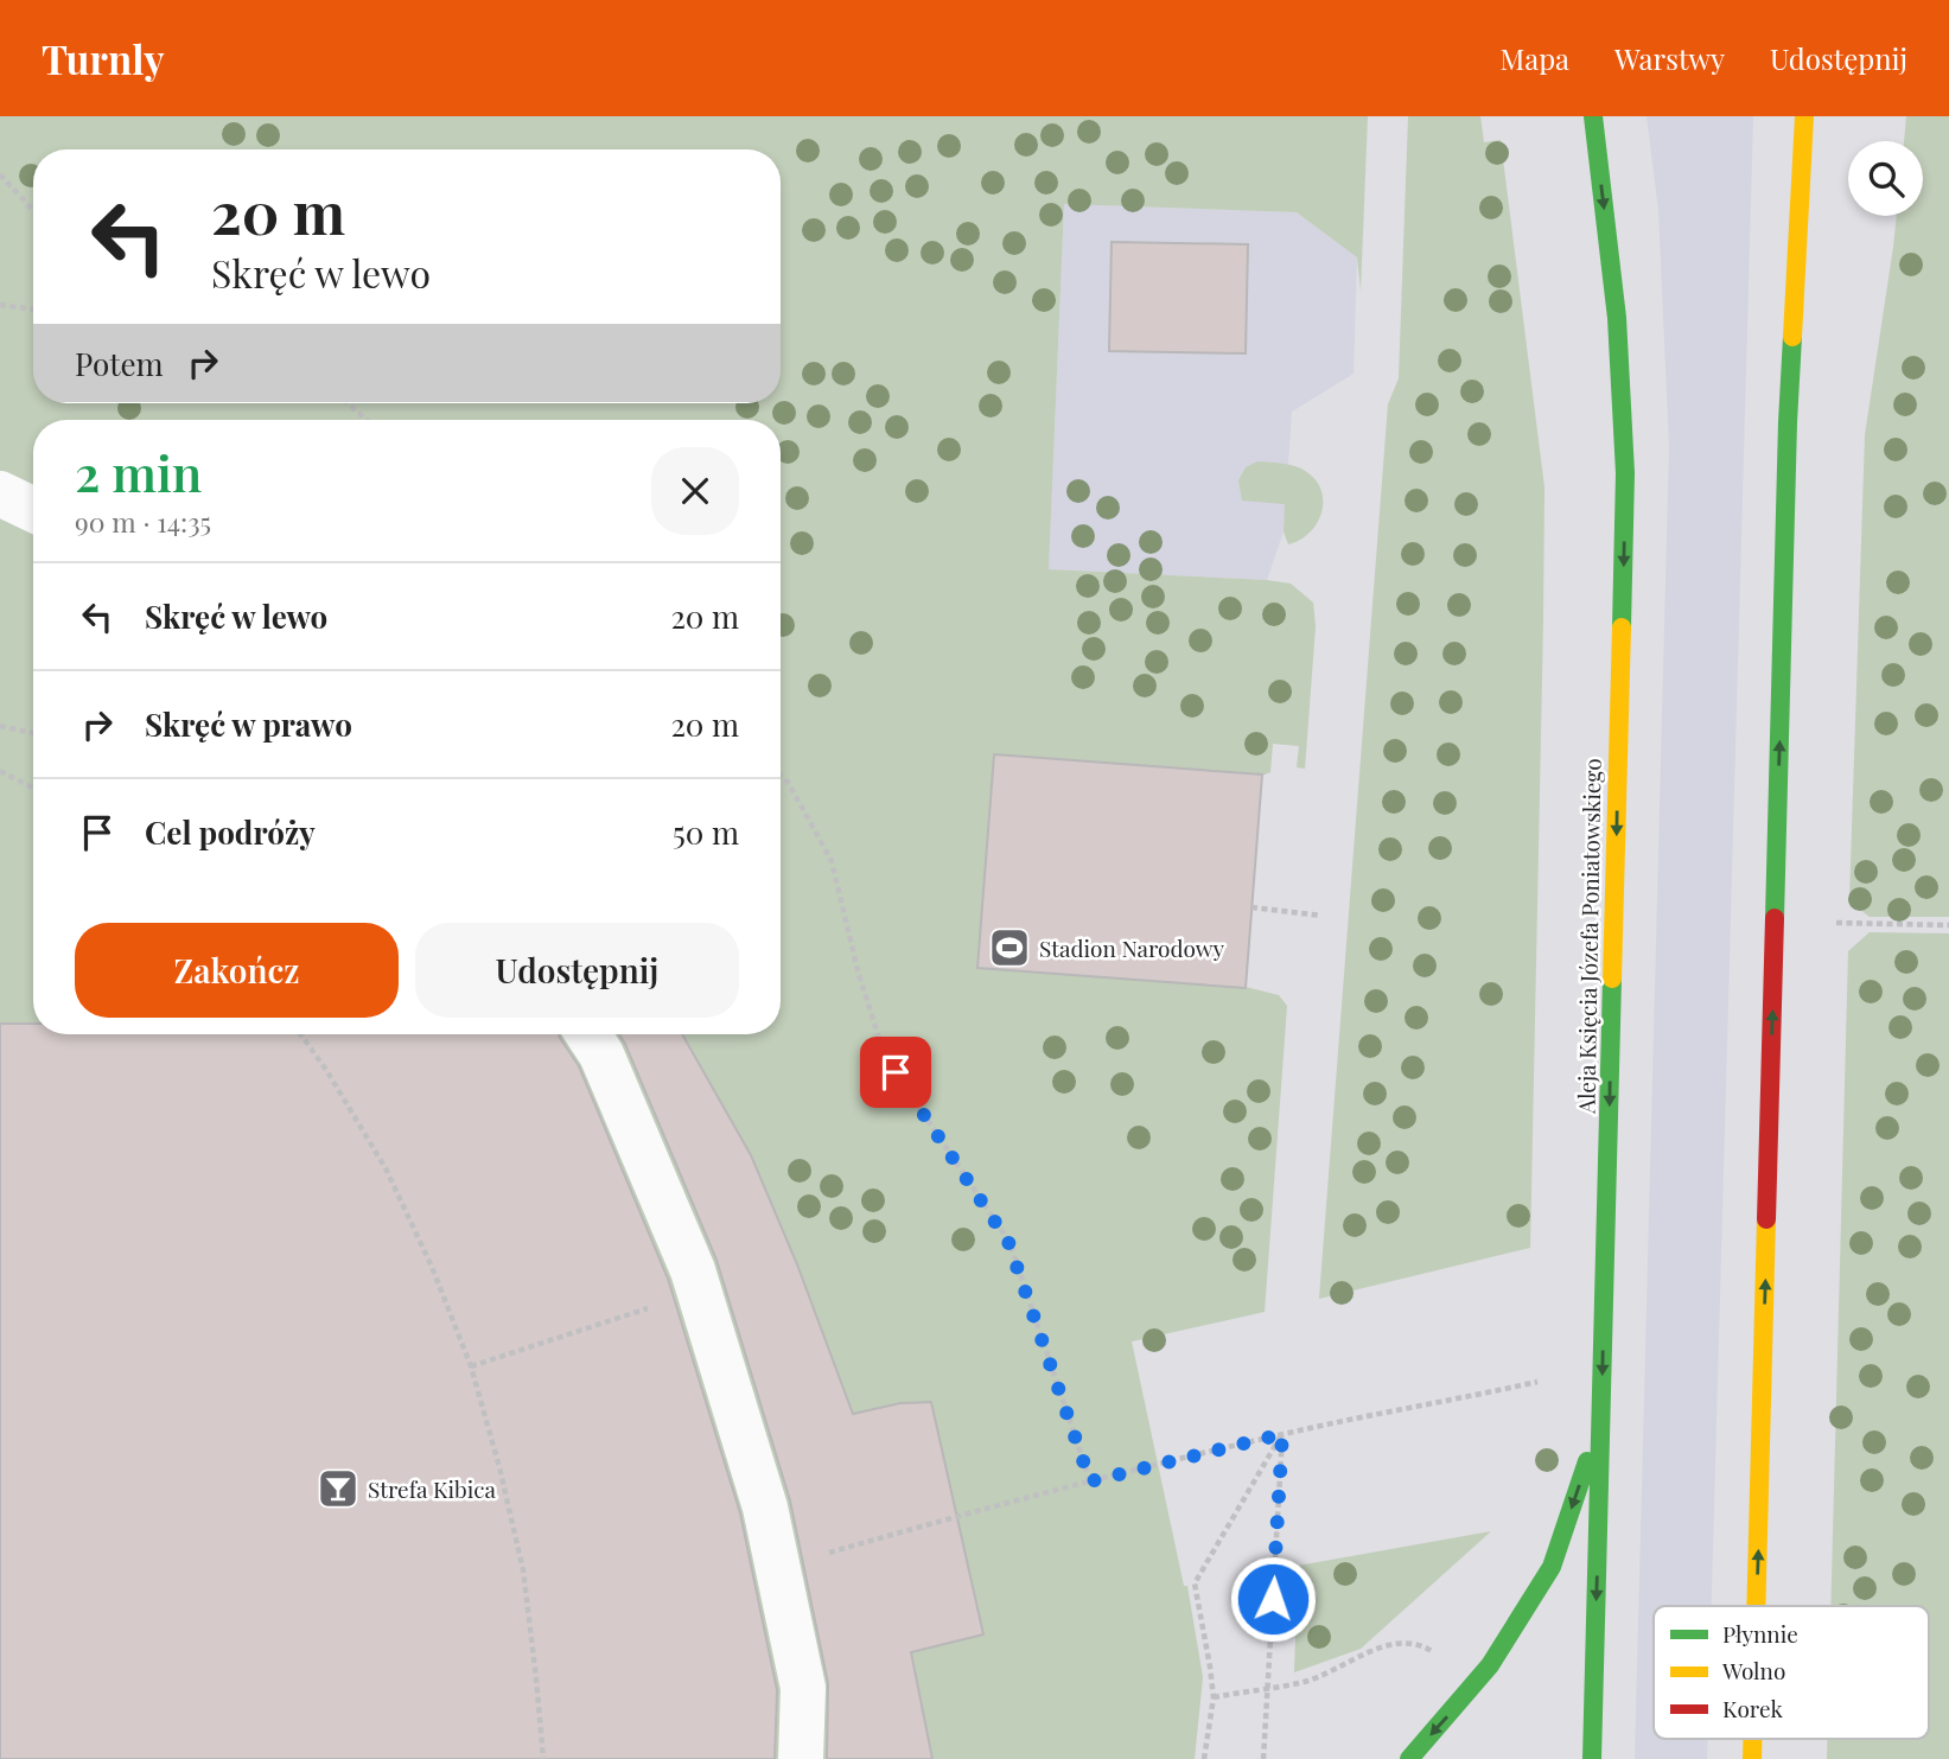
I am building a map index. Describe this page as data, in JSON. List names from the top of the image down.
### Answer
{
  "streets": {
    "main road": ["Aleja Księcia Józefa Poniatowskiego"]
  },
  "places": {
    "sports": ["Stadion Narodowy"],
    "bar": ["Strefa Kibica"]
  },
  "legend": ["Płynnie", "Wolno", "Korek"],
  "page": {
    "header": "Turnly",
    "nav": ["Mapa", "Warstwy", "Udostępnij"],
    "turn": ["20 m", "Skręć w lewo"],
    "then": "Potem",
    "heading": ["2 min", "90 m · 14:35"],
    "list": [
      {
        "name": "Skręć w lewo",
        "value": "20 m"
      },
      {
        "name": "Skręć w prawo",
        "value": "20 m"
      },
      {
        "name": "Cel podróży",
        "value": "50 m"
      }
    ],
    "buttons": ["Zakończ", "Udostępnij"]
  }
}
